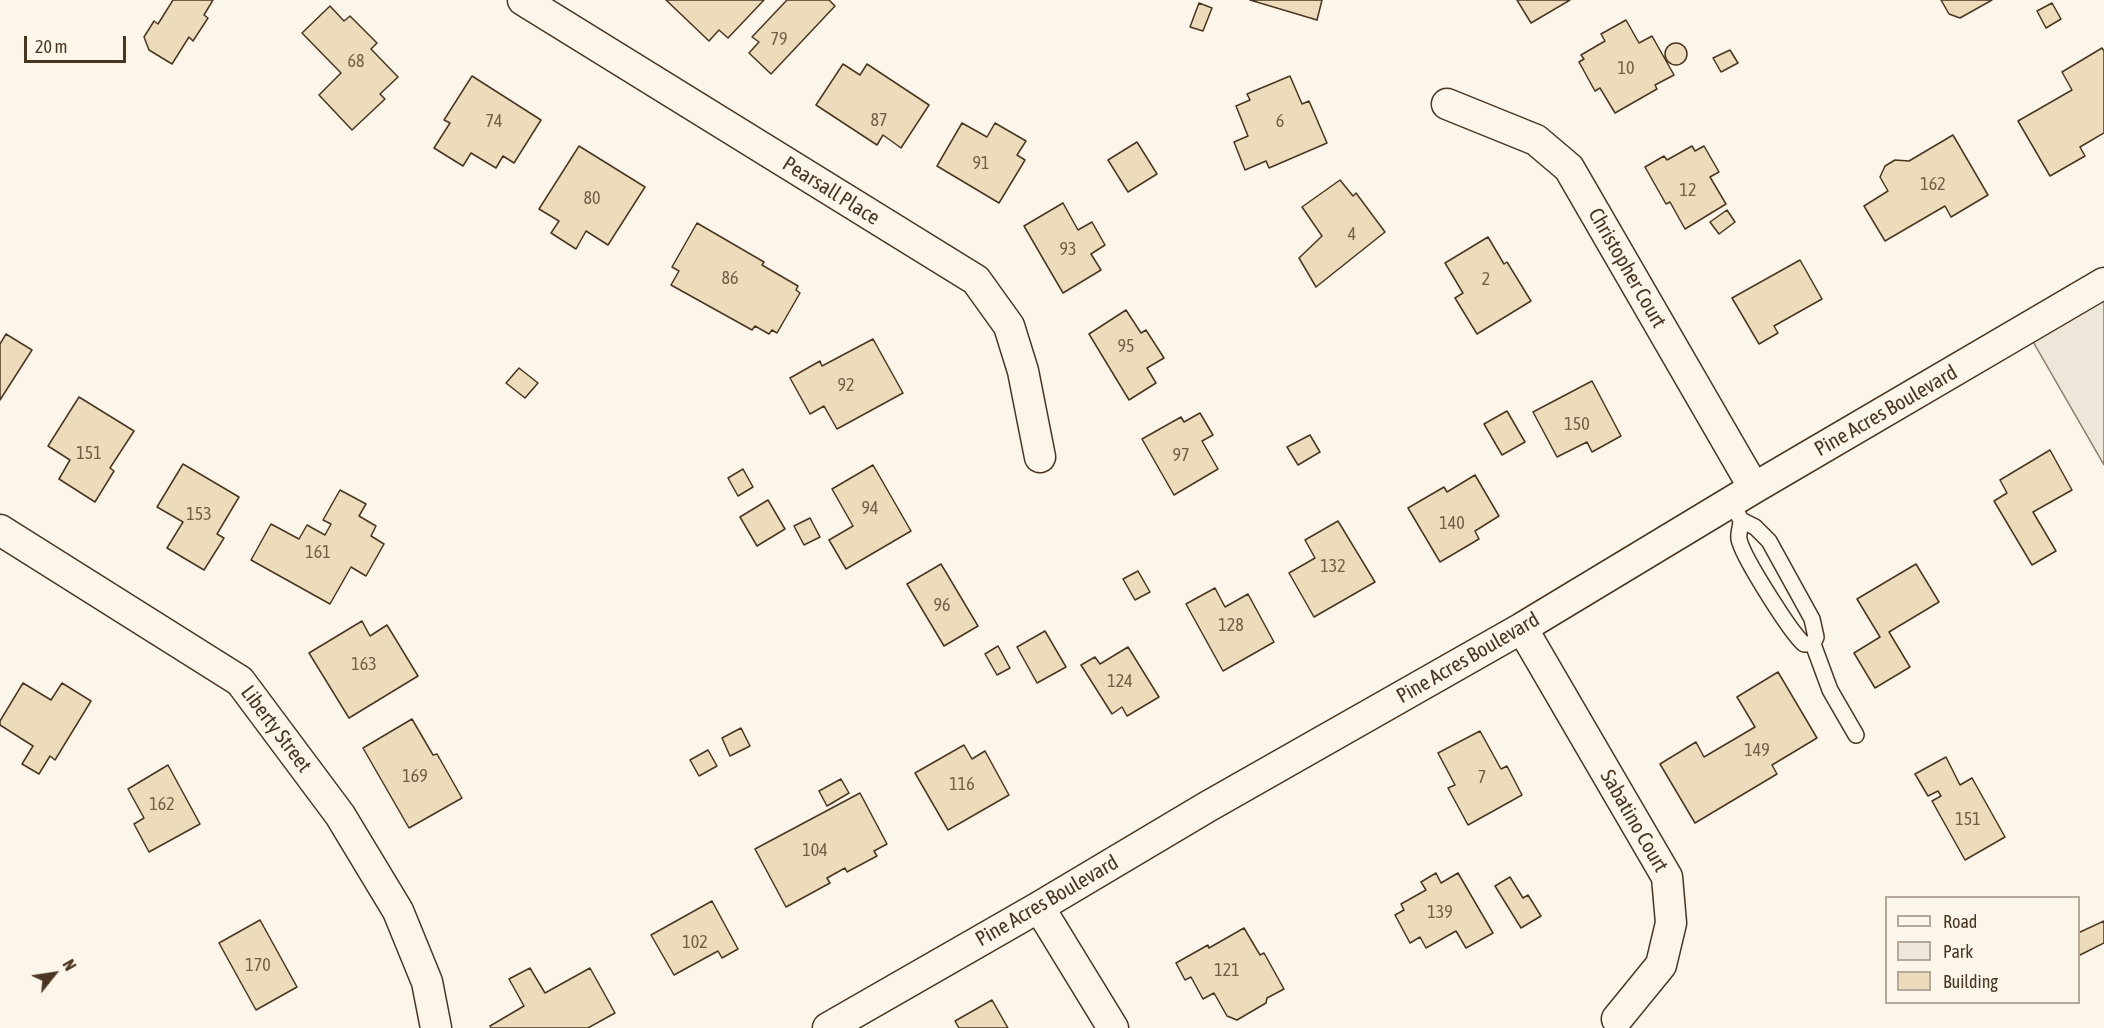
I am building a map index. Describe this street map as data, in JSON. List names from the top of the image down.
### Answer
{
  "streets": {
    "street": [
      "Pearsall Place",
      "Christopher Court",
      "Pine Acres Boulevard",
      "Liberty Street",
      "Sabatino Court"
    ]
  },
  "crossings": [
    ["Christopher Court", "Pine Acres Boulevard"],
    ["Pine Acres Boulevard", "Sabatino Court"]
  ],
  "house_numbers": [
    "79",
    "68",
    "10",
    "87",
    "74",
    "6",
    "91",
    "162",
    "12",
    "80",
    "4",
    "93",
    "86",
    "2",
    "95",
    "92",
    "150",
    "151",
    "97",
    "94",
    "153",
    "140",
    "161",
    "132",
    "96",
    "128",
    "163",
    "124",
    "149",
    "169",
    "7",
    "116",
    "162",
    "151",
    "104",
    "139",
    "102",
    "170",
    "121"
  ],
  "legend": ["Road", "Park", "Building"],
  "scale_bar": "20 m",
  "north": "top right"
}
